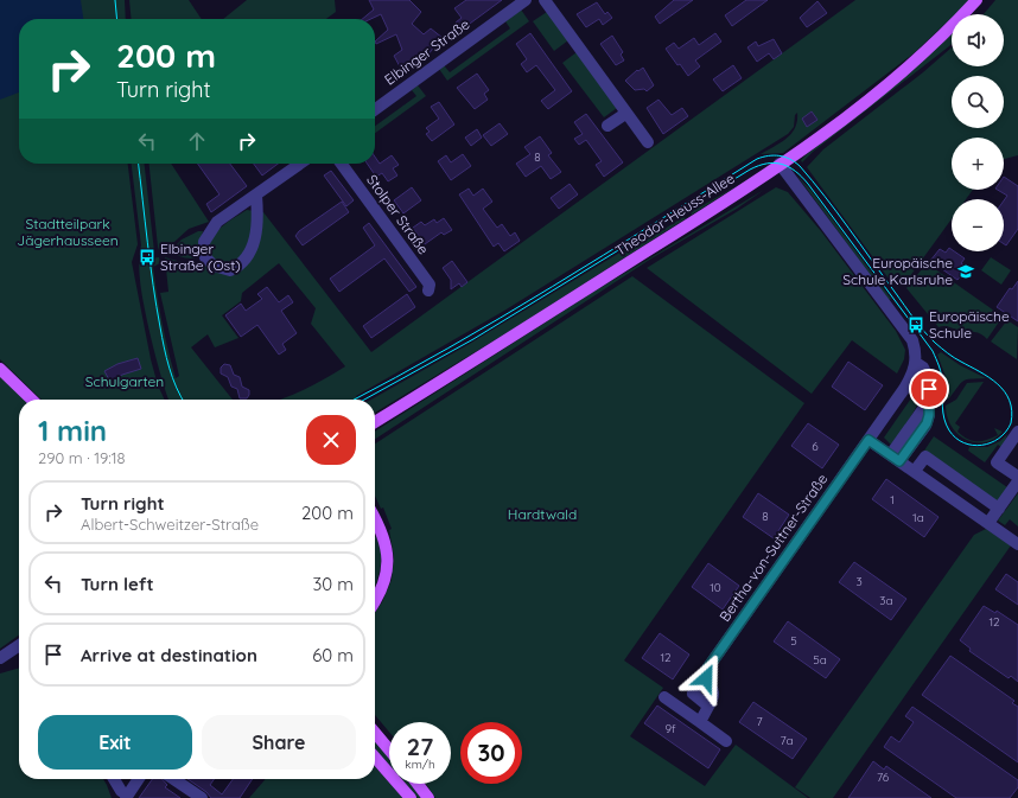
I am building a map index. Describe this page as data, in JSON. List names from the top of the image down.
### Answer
{
  "streets": {
    "main road": ["Theodor-Heuss-Allee"],
    "street": ["Elbinger Straße", "Stolper Straße", "Bertha-von-Suttner-Straße"]
  },
  "parks": ["Stadtteilpark Jägerhausseen", "Schulgarten", "Hardtwald"],
  "places": {
    "bus stop": ["Elbinger Straße (Ost)", "Europäische Schule"],
    "school or university": ["Europäische Schule Karlsruhe"]
  },
  "house_numbers": [
    "8",
    "6",
    "1",
    "8",
    "1a",
    "3",
    "10",
    "3a",
    "12",
    "5",
    "12",
    "5a",
    "7",
    "9f",
    "7a",
    "76"
  ],
  "page": {
    "map_buttons": ["+", "−"],
    "turn": ["200 m", "Turn right"],
    "heading": ["1 min", "290 m · 19:18"],
    "list": [
      {
        "name": "Turn right",
        "note": "Albert-Schweitzer-Straße",
        "value": "200 m"
      },
      {
        "name": "Turn left",
        "value": "30 m"
      },
      {
        "name": "Arrive at destination",
        "value": "60 m"
      }
    ],
    "buttons": ["Exit", "Share"],
    "speed": "27 km/h",
    "limit": "30"
  }
}
